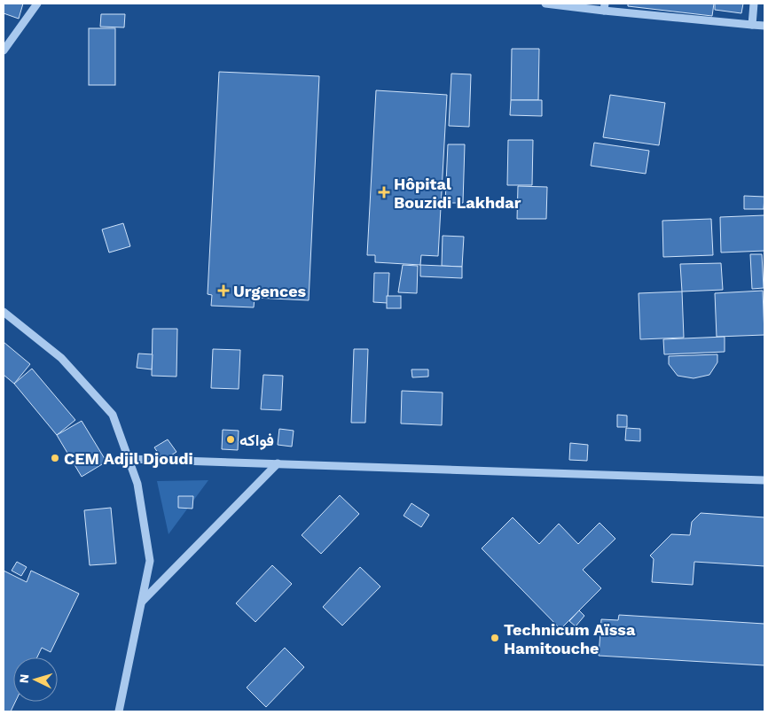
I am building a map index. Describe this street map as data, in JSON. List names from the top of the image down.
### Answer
{
  "places": {
    "health": ["Hôpital Bouzidi Lakhdar", "Urgences"],
    "other": ["فواكه", "CEM Adjil Djoudi", "Technicum Aïssa Hamitouche"]
  },
  "north": "left"
}
